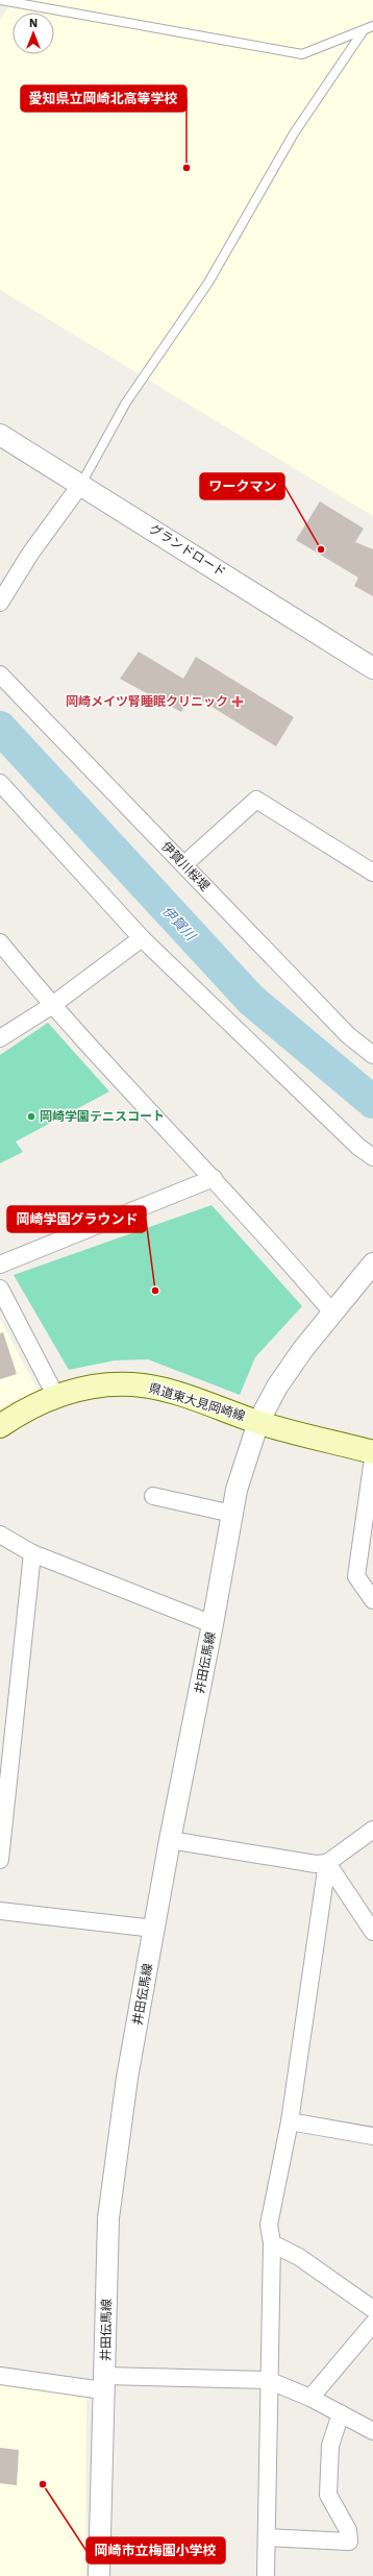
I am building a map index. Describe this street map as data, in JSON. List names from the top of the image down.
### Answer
{
  "streets": {
    "main road": ["県道東大見岡崎線"],
    "street": ["グランドロード", "伊賀川桜堤", "井田伝馬線"]
  },
  "crossings": [
    ["県道東大見岡崎線", "井田伝馬線"]
  ],
  "water": ["伊賀川"],
  "places": {
    "other": [
      "愛知県立岡崎北高等学校",
      "ワークマン",
      "岡崎学園テニスコート",
      "岡崎学園グラウンド",
      "岡崎市立梅園小学校"
    ],
    "health": ["岡崎メイツ腎睡眠クリニック"]
  },
  "north": "top"
}
